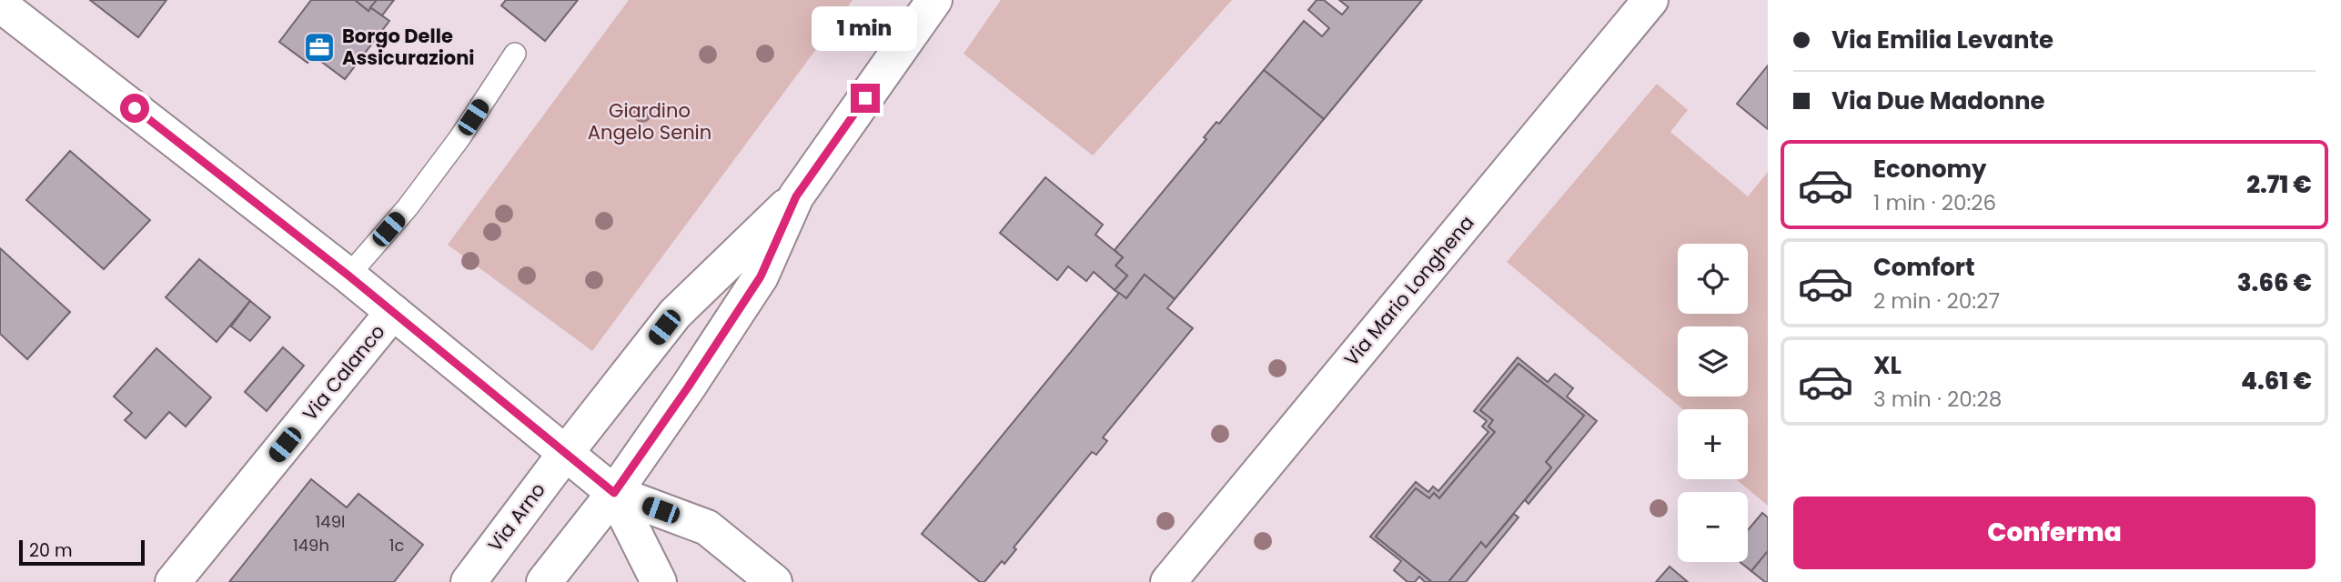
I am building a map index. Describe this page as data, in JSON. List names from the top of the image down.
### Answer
{
  "streets": {
    "main road": ["Via Mario Longhena", "Via Calanco", "Via Arno"]
  },
  "parks": ["Giardino Angelo Senin"],
  "places": {
    "office": ["Borgo Delle Assicurazioni"]
  },
  "house_numbers": ["149l", "149h", "1c"],
  "scale_bar": "20 m",
  "page": {
    "banner": ["Via Emilia Levante", "Via Due Madonne"],
    "bubble": "1 min",
    "list": [
      {
        "name": "Economy",
        "note": "1 min · 20:26",
        "value": "2.71 €"
      },
      {
        "name": "Comfort",
        "note": "2 min · 20:27",
        "value": "3.66 €"
      },
      {
        "name": "XL",
        "note": "3 min · 20:28",
        "value": "4.61 €"
      }
    ],
    "map_buttons": ["+", "−"],
    "buttons": "Conferma",
    "scale": "20 m"
  }
}
